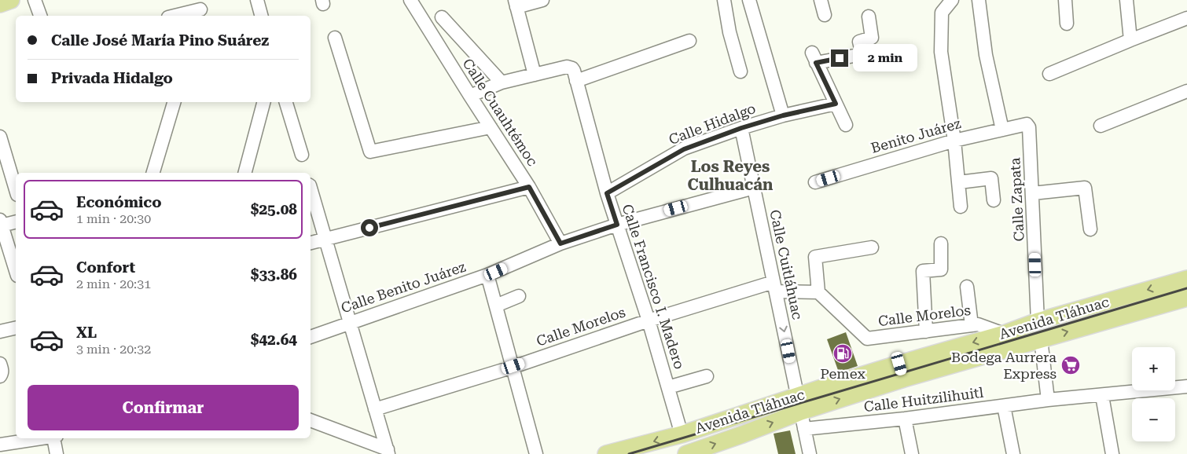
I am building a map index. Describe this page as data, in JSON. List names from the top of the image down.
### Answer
{
  "streets": {
    "main road": ["Avenida Tláhuac"],
    "street": [
      "Calle Cuauhtémoc",
      "Calle Hidalgo",
      "Benito Juárez",
      "Calle Zapata",
      "Calle Cuitláhuac",
      "Calle Francisco I. Madero",
      "Calle Benito Juárez",
      "Calle Morelos",
      "Calle Huitzilihuitl"
    ]
  },
  "crossings": [
    ["Calle Cuauhtémoc", "Calle Francisco I. Madero"],
    ["Calle Cuauhtémoc", "Calle Benito Juárez"],
    ["Calle Hidalgo", "Calle Cuitláhuac"],
    ["Calle Hidalgo", "Calle Francisco I. Madero"],
    ["Benito Juárez", "Calle Zapata"],
    ["Calle Zapata", "Avenida Tláhuac"],
    ["Calle Cuitláhuac", "Calle Benito Juárez"],
    ["Calle Cuitláhuac", "Calle Morelos"],
    ["Calle Cuitláhuac", "Avenida Tláhuac"],
    ["Calle Cuitláhuac", "Calle Huitzilihuitl"],
    ["Calle Francisco I. Madero", "Calle Benito Juárez"],
    ["Calle Francisco I. Madero", "Calle Morelos"],
    ["Calle Francisco I. Madero", "Avenida Tláhuac"],
    ["Calle Morelos", "Avenida Tláhuac"]
  ],
  "one_way": ["Calle Cuitláhuac"],
  "districts": ["Los Reyes Culhuacán"],
  "places": {
    "fuel station": ["Pemex"],
    "supermarket": ["Bodega Aurrera Express"]
  },
  "page": {
    "banner": ["Calle José María Pino Suárez", "Privada Hidalgo"],
    "bubble": "2 min",
    "list": [
      {
        "name": "Económico",
        "note": "1 min · 20:30",
        "value": "$25.08"
      },
      {
        "name": "Confort",
        "note": "2 min · 20:31",
        "value": "$33.86"
      },
      {
        "name": "XL",
        "note": "3 min · 20:32",
        "value": "$42.64"
      }
    ],
    "map_buttons": ["+", "−"],
    "buttons": "Confirmar"
  }
}
